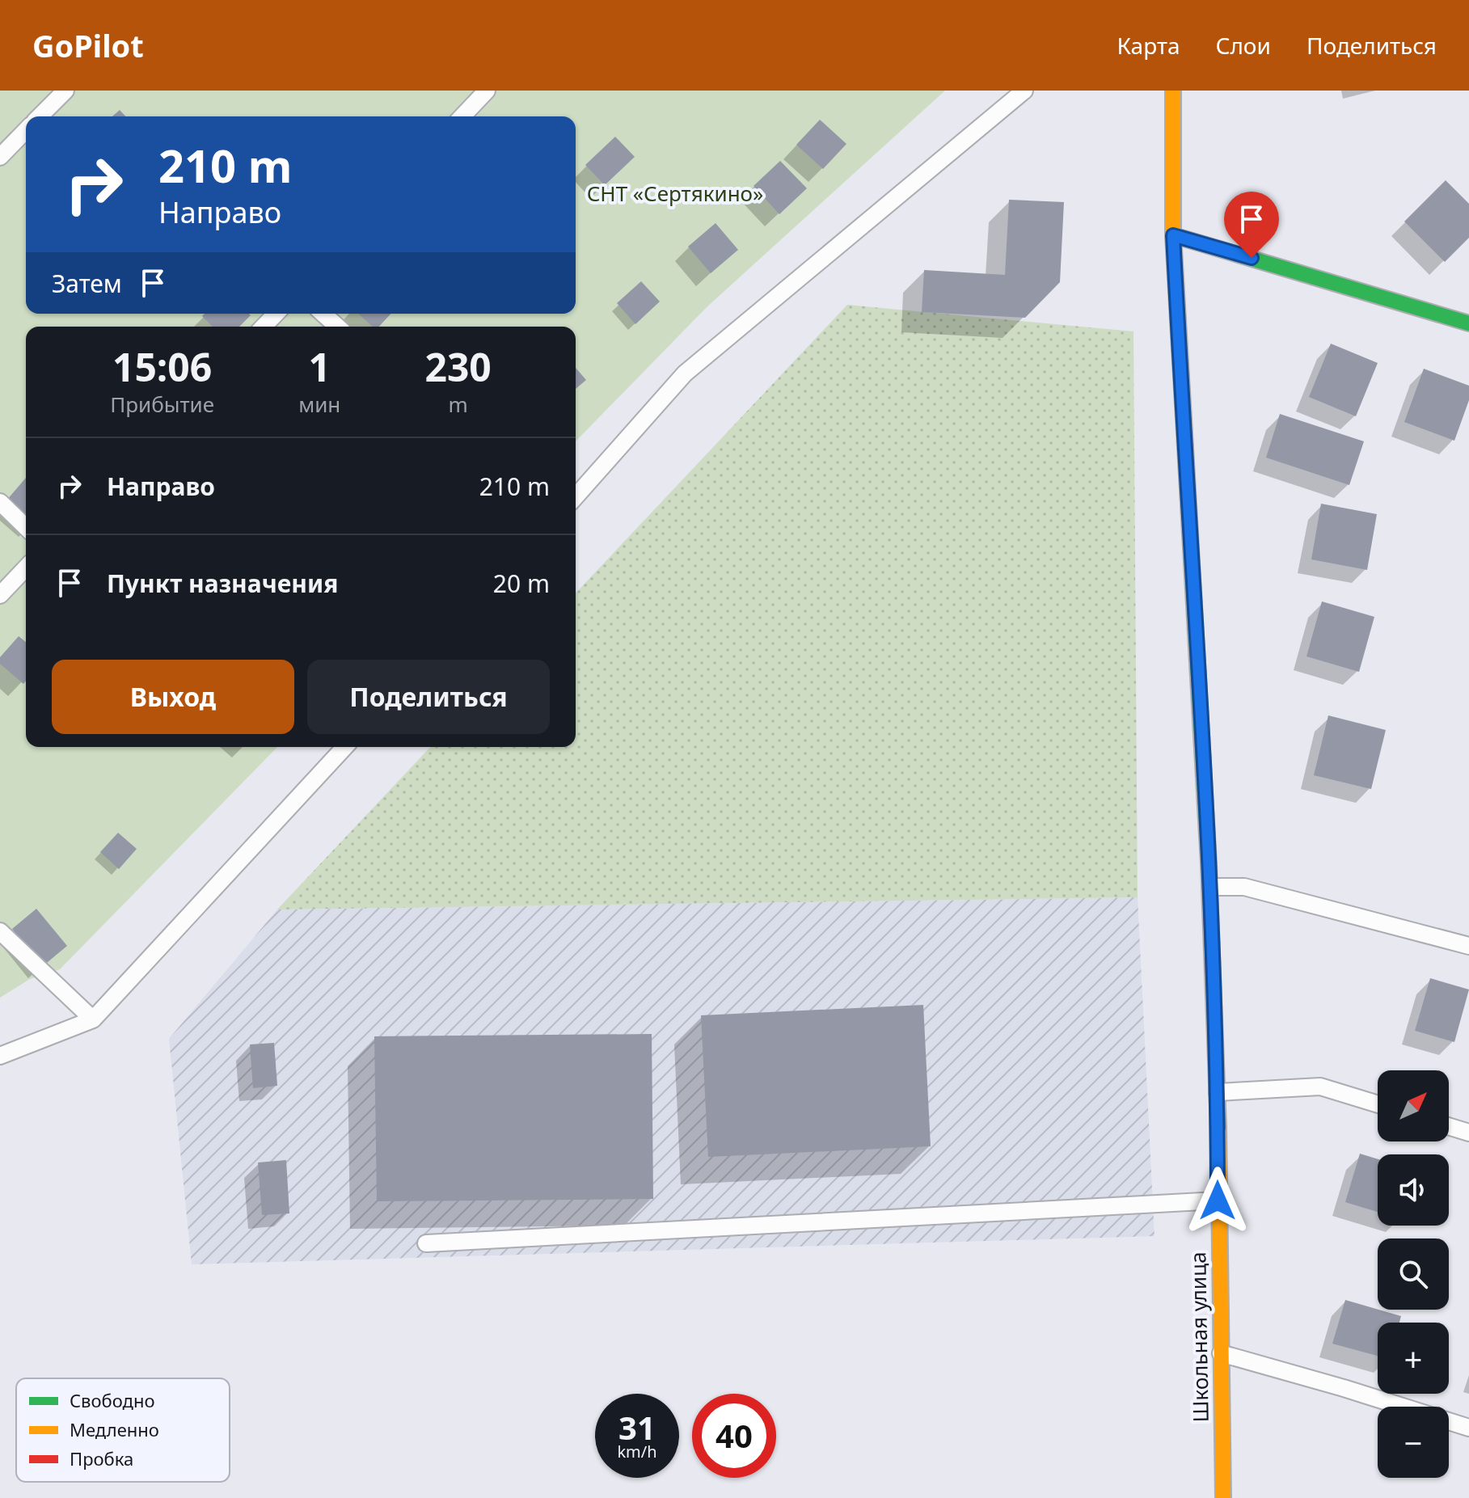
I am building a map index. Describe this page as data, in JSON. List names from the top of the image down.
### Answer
{
  "streets": {
    "street": ["Школьная улица"]
  },
  "parks": ["СНТ «Сертякино»"],
  "legend": ["Свободно", "Медленно", "Пробка"],
  "north": "top right",
  "page": {
    "header": "GoPilot",
    "nav": ["Карта", "Слои", "Поделиться"],
    "turn": ["210 m", "Направо"],
    "then": "Затем",
    "eta": [
      "15:06",
      "Прибытие",
      "1",
      "мин",
      "230",
      "m"
    ],
    "list": [
      {
        "name": "Направо",
        "value": "210 m"
      },
      {
        "name": "Пункт назначения",
        "value": "20 m"
      }
    ],
    "buttons": ["Выход", "Поделиться"],
    "map_buttons": ["+", "−"],
    "speed": "31 km/h",
    "limit": "40"
  }
}
